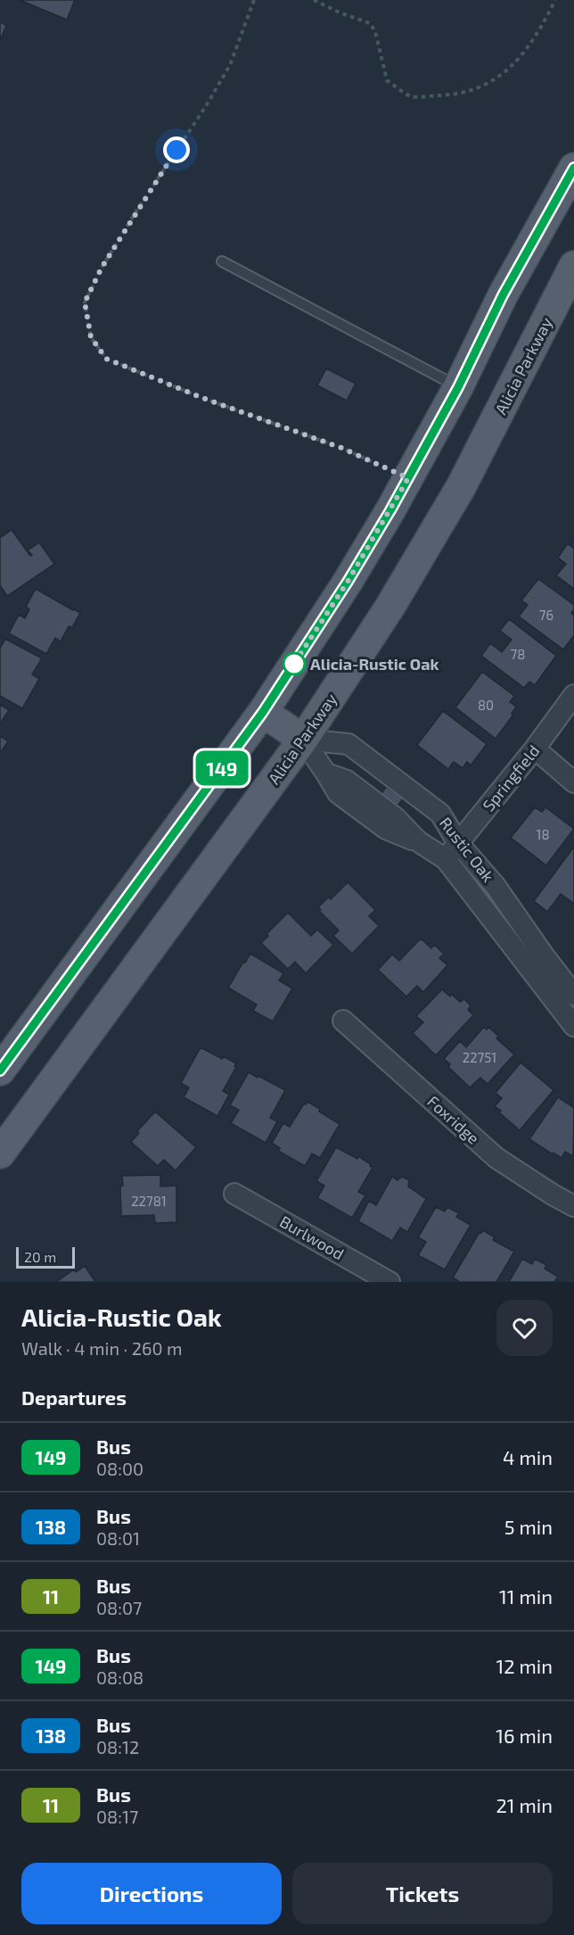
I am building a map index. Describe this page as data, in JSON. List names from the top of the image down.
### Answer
{
  "streets": {
    "main road": ["Alicia Parkway"],
    "street": [
      "Springfield",
      "Rustic Oak",
      "Foxridge",
      "Burlwood"
    ]
  },
  "crossings": [
    ["Alicia Parkway", "Rustic Oak"],
    ["Springfield", "Rustic Oak"]
  ],
  "places": ["Alicia-Rustic Oak"],
  "lines": ["bus line 149"],
  "house_numbers": [
    "76",
    "78",
    "80",
    "18",
    "22751",
    "22781"
  ],
  "scale_bar": "20 m",
  "page": {
    "on_map": "149",
    "scale": "20 m",
    "heading": [
      ["Alicia-Rustic Oak", "Walk · 4 min · 260 m"],
      "Departures"
    ],
    "list": [
      {
        "mark": "149",
        "name": "Bus",
        "note": "08:00",
        "value": "4 min"
      },
      {
        "mark": "138",
        "name": "Bus",
        "note": "08:01",
        "value": "5 min"
      },
      {
        "mark": "11",
        "name": "Bus",
        "note": "08:07",
        "value": "11 min"
      },
      {
        "mark": "149",
        "name": "Bus",
        "note": "08:08",
        "value": "12 min"
      },
      {
        "mark": "138",
        "name": "Bus",
        "note": "08:12",
        "value": "16 min"
      },
      {
        "mark": "11",
        "name": "Bus",
        "note": "08:17",
        "value": "21 min"
      }
    ],
    "buttons": ["Directions", "Tickets"]
  }
}
